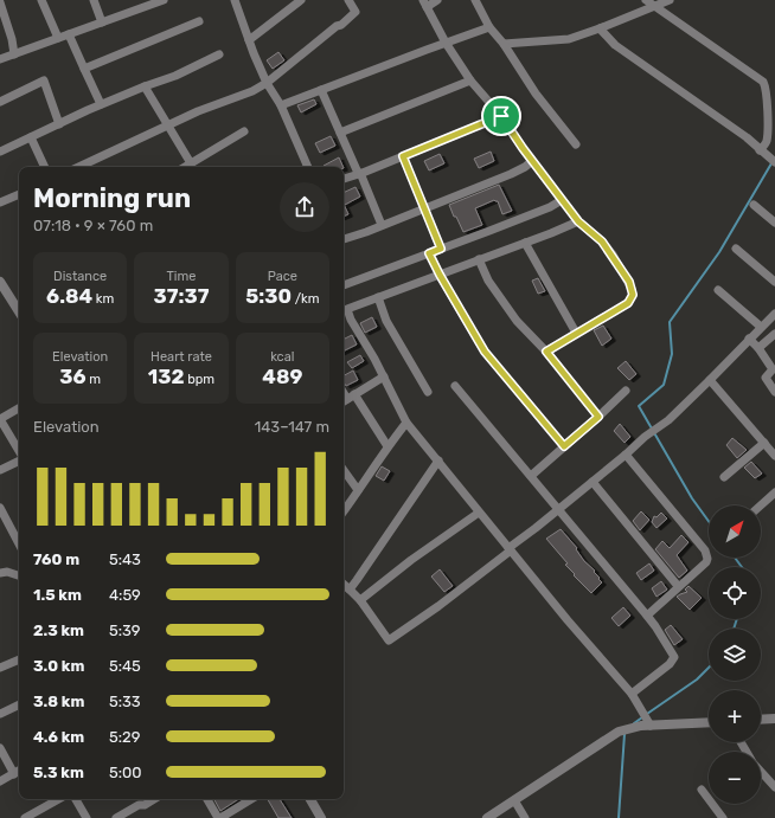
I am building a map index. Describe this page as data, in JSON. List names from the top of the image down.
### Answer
{
  "north": "top right",
  "page": {
    "heading": ["Morning run", "07:18 · 9 × 760 m"],
    "stats": [
      ["Distance", "6.84 km"],
      ["Time", "37:37"],
      ["Pace", "5:30 /km"],
      ["Elevation", "36 m"],
      ["Heart rate", "132 bpm"],
      ["kcal", "489"]
    ],
    "chart": ["Elevation", "143–147 m"],
    "map_buttons": ["+", "−"],
    "list": [
      {
        "name": "760 m",
        "note": "5:43"
      },
      {
        "name": "1.5 km",
        "note": "4:59"
      },
      {
        "name": "2.3 km",
        "note": "5:39"
      },
      {
        "name": "3.0 km",
        "note": "5:45"
      },
      {
        "name": "3.8 km",
        "note": "5:33"
      },
      {
        "name": "4.6 km",
        "note": "5:29"
      },
      {
        "name": "5.3 km",
        "note": "5:00"
      }
    ]
  }
}
